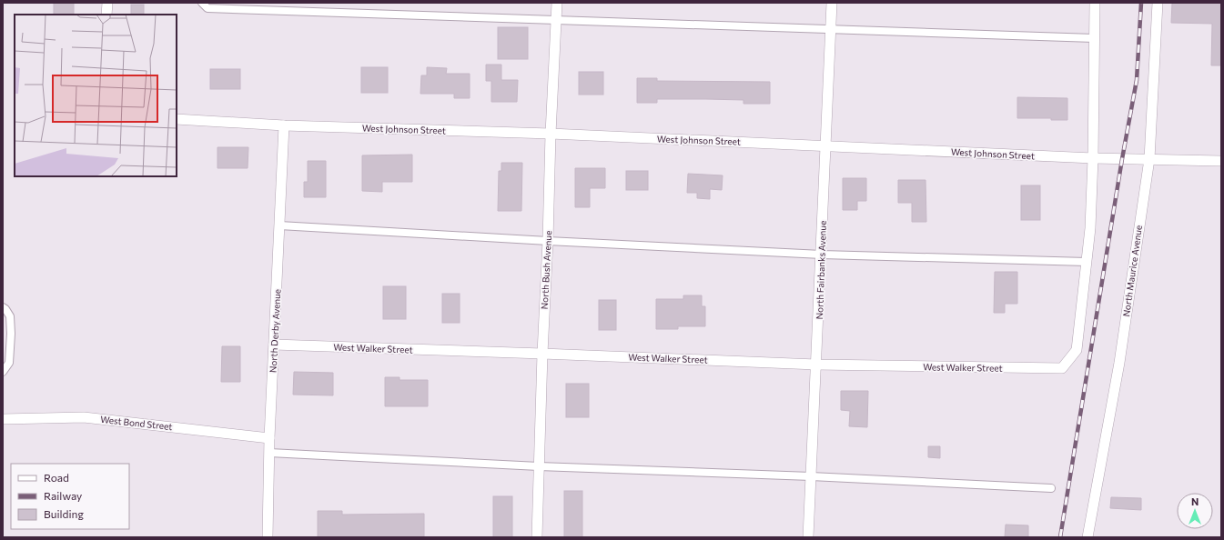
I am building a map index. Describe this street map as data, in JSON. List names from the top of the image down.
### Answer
{
  "streets": {
    "street": [
      "West Johnson Street",
      "North Bush Avenue",
      "North Fairbanks Avenue",
      "North Maurice Avenue",
      "North Derby Avenue",
      "West Walker Street",
      "West Bond Street"
    ]
  },
  "crossings": [
    ["West Johnson Street", "North Bush Avenue"],
    ["West Johnson Street", "North Fairbanks Avenue"],
    ["West Johnson Street", "North Maurice Avenue"],
    ["West Johnson Street", "North Derby Avenue"],
    ["North Bush Avenue", "West Walker Street"],
    ["North Fairbanks Avenue", "West Walker Street"],
    ["North Derby Avenue", "West Walker Street"],
    ["North Derby Avenue", "West Bond Street"]
  ],
  "legend": ["Road", "Railway", "Building"],
  "north": "top"
}
